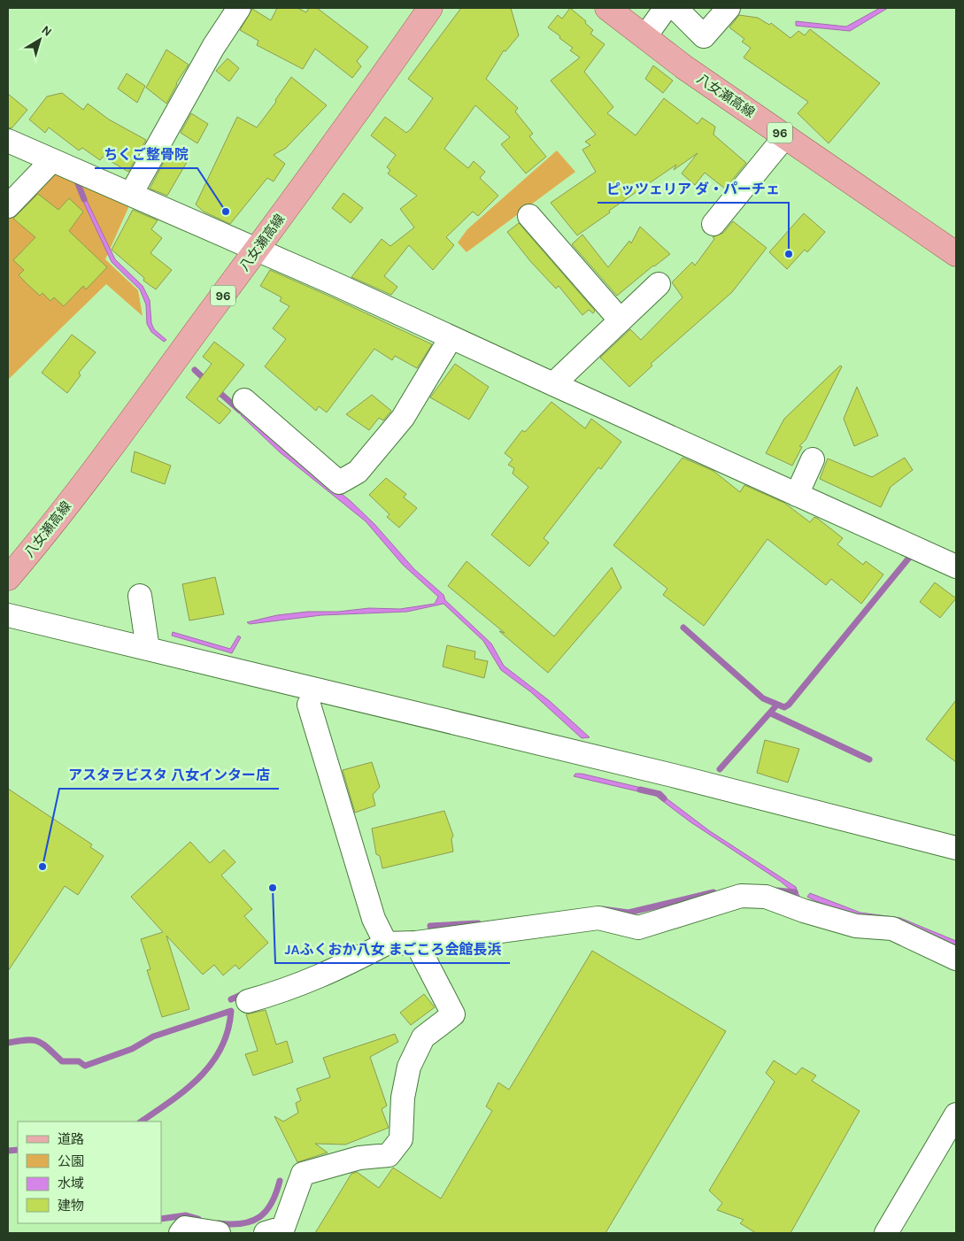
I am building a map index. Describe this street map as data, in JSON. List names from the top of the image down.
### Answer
{
  "streets": {
    "main road": ["八女瀬高線", "96"]
  },
  "places": [
    "ちくご整骨院",
    "ピッツェリア ダ・パーチェ",
    "アスタラビスタ 八女インター店",
    "JAふくおか八女 まごころ会館長浜"
  ],
  "legend": [
    "道路",
    "公園",
    "水域",
    "建物"
  ],
  "north": "top right"
}
